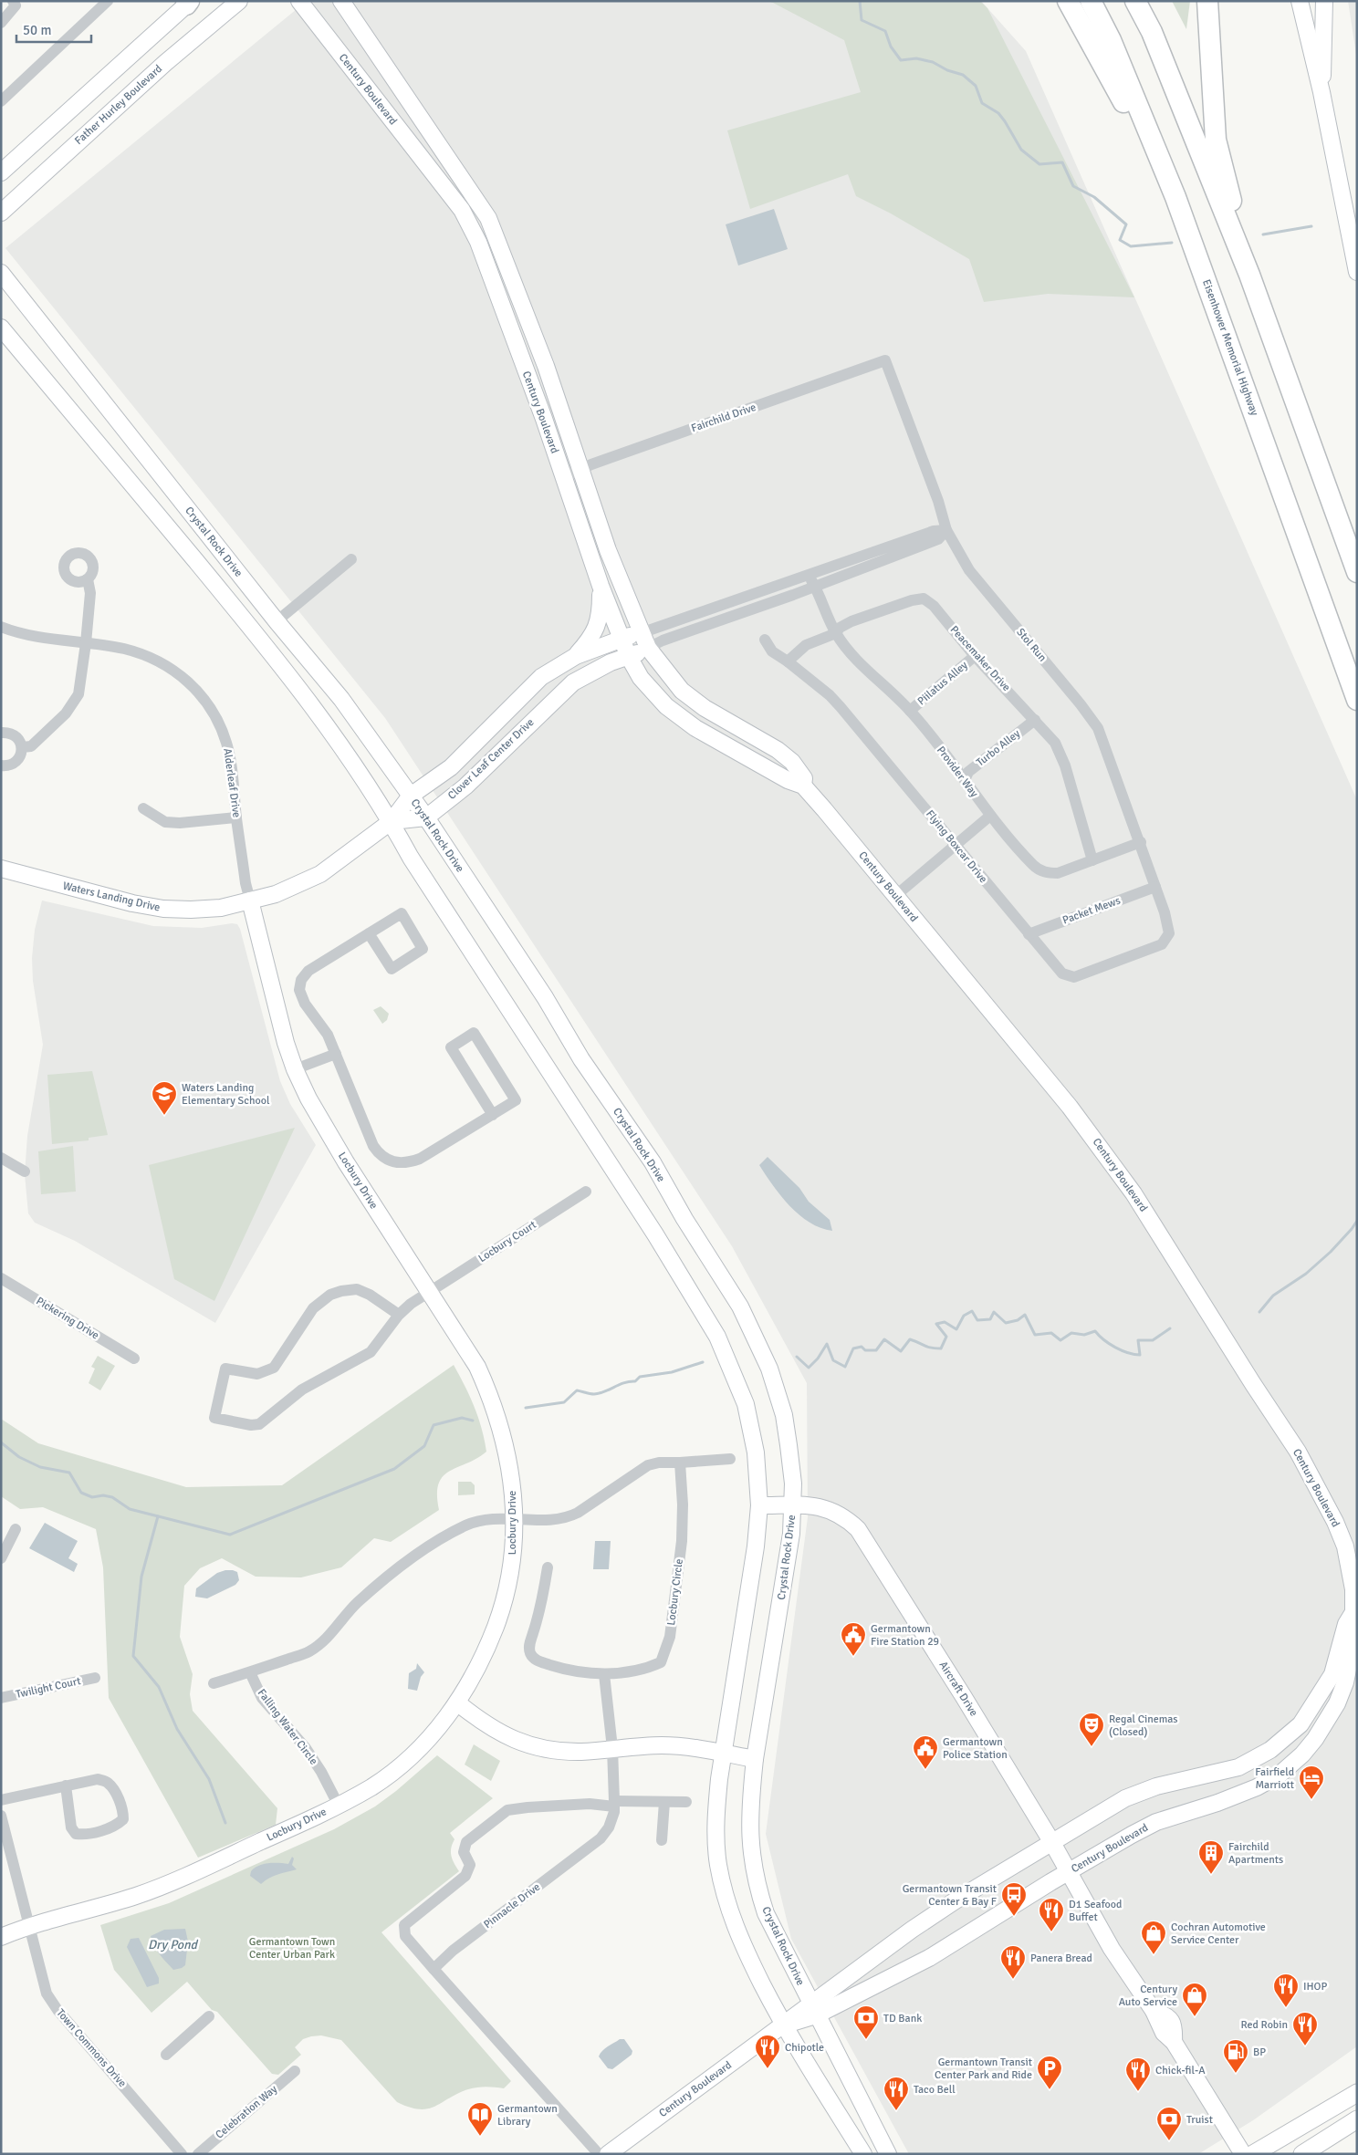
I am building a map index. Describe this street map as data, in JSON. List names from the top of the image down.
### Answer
{
  "streets": {
    "highway": ["Eisenhower Memorial Highway"],
    "street": [
      "Century Boulevard",
      "Father Hurley Boulevard",
      "Fairchild Drive",
      "Crystal Rock Drive",
      "Stol Run",
      "Peacemaker Drive",
      "Piilatus Alley",
      "Turbo Alley",
      "Clover Leaf Center Drive",
      "Provider Way",
      "Alderleaf Drive",
      "Flying Boxcar Drive",
      "Waters Landing Drive",
      "Packet Mews",
      "Locbury Drive",
      "Locbury Court",
      "Pickering Drive",
      "Locbury Circle",
      "Twilight Court",
      "Aircraft Drive",
      "Falling Water Circle",
      "Pinnacle Drive",
      "Town Commons Drive",
      "Celebration Way"
    ]
  },
  "crossings": [
    ["Century Boulevard", "Fairchild Drive"],
    ["Century Boulevard", "Crystal Rock Drive"],
    ["Century Boulevard", "Clover Leaf Center Drive"],
    ["Century Boulevard", "Aircraft Drive"],
    ["Fairchild Drive", "Stol Run"],
    ["Crystal Rock Drive", "Clover Leaf Center Drive"],
    ["Crystal Rock Drive", "Aircraft Drive"],
    ["Stol Run", "Provider Way"],
    ["Stol Run", "Flying Boxcar Drive"],
    ["Stol Run", "Packet Mews"],
    ["Peacemaker Drive", "Piilatus Alley"],
    ["Peacemaker Drive", "Turbo Alley"],
    ["Peacemaker Drive", "Provider Way"],
    ["Peacemaker Drive", "Flying Boxcar Drive"],
    ["Piilatus Alley", "Provider Way"],
    ["Turbo Alley", "Provider Way"],
    ["Clover Leaf Center Drive", "Waters Landing Drive"],
    ["Alderleaf Drive", "Waters Landing Drive"],
    ["Alderleaf Drive", "Locbury Drive"],
    ["Flying Boxcar Drive", "Packet Mews"],
    ["Waters Landing Drive", "Locbury Drive"],
    ["Locbury Drive", "Locbury Court"],
    ["Locbury Drive", "Falling Water Circle"],
    ["Locbury Drive", "Town Commons Drive"]
  ],
  "water": ["Dry Pond"],
  "parks": ["Germantown Town Center Urban Park"],
  "places": {
    "school or university": ["Waters Landing Elementary School"],
    "public building": ["Germantown Fire Station 29", "Germantown Police Station"],
    "theatre": ["Regal Cinemas (Closed)"],
    "hotel": ["Fairfield Marriott"],
    "building": ["Fairchild Apartments"],
    "bus stop": ["Germantown Transit Center & Bay F"],
    "restaurant": [
      "D1 Seafood Buffet",
      "Panera Bread",
      "IHOP",
      "Red Robin",
      "Chipotle",
      "Chick-fil-A",
      "Taco Bell"
    ],
    "shop": ["Cochran Automotive Service Center", "Century Auto Service"],
    "bank": ["TD Bank", "Truist"],
    "fuel station": ["BP"],
    "parking": ["Germantown Transit Center Park and Ride"],
    "library": ["Germantown Library"]
  },
  "scale_bar": "50 m"
}
